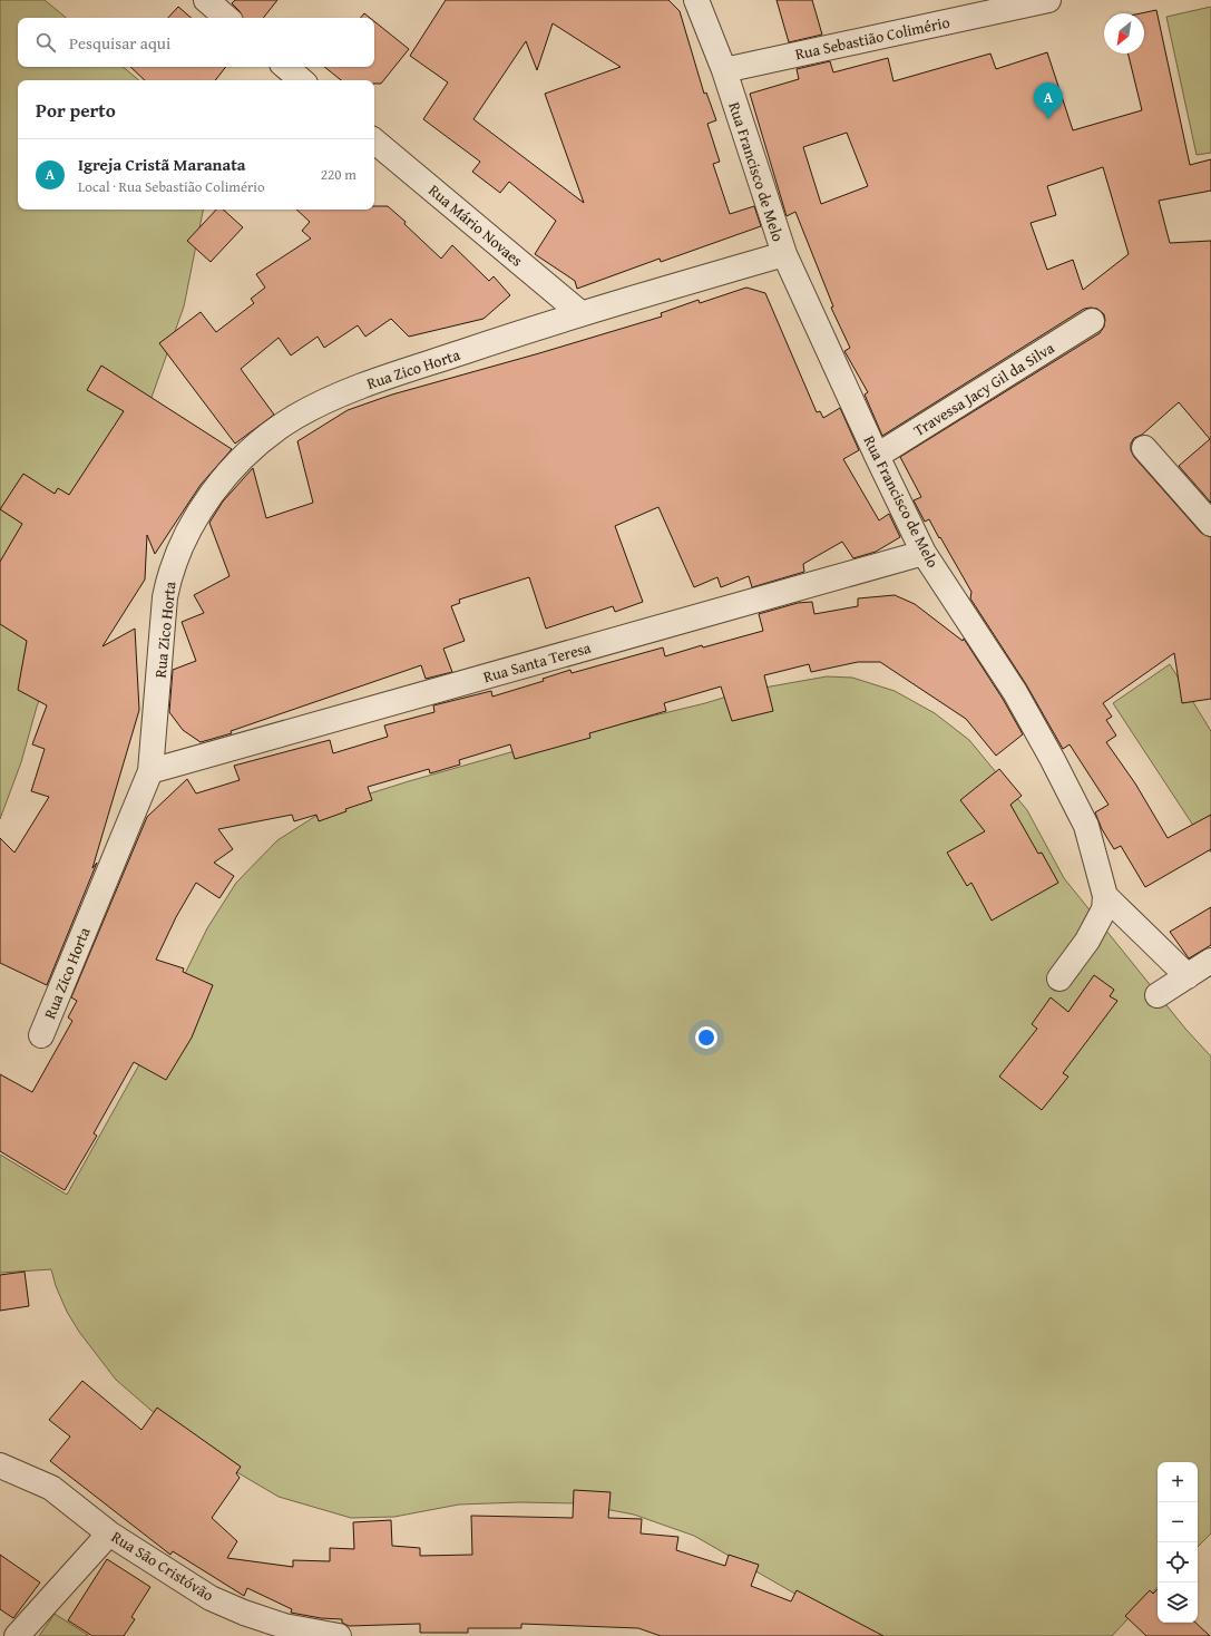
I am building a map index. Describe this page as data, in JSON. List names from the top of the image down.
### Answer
{
  "streets": {
    "street": [
      "Rua Sebastião Colimério",
      "Rua Francisco de Melo",
      "Rua Mário Novaes",
      "Rua Zico Horta",
      "Travessa Jacy Gil da Silva",
      "Rua Santa Teresa",
      "Rua São Cristóvão"
    ]
  },
  "crossings": [
    ["Rua Sebastião Colimério", "Rua Francisco de Melo"],
    ["Rua Francisco de Melo", "Rua Zico Horta"],
    ["Rua Francisco de Melo", "Travessa Jacy Gil da Silva"],
    ["Rua Francisco de Melo", "Rua Santa Teresa"],
    ["Rua Mário Novaes", "Rua Zico Horta"],
    ["Rua Zico Horta", "Rua Santa Teresa"]
  ],
  "north": "bottom left",
  "page": {
    "search": "Pesquisar aqui",
    "heading": "Por perto",
    "pins": "A",
    "list": [
      {
        "mark": "A",
        "name": "Igreja Cristã Maranata",
        "note": "Local · Rua Sebastião Colimério",
        "value": "220 m"
      }
    ],
    "map_buttons": ["+", "−"]
  }
}
